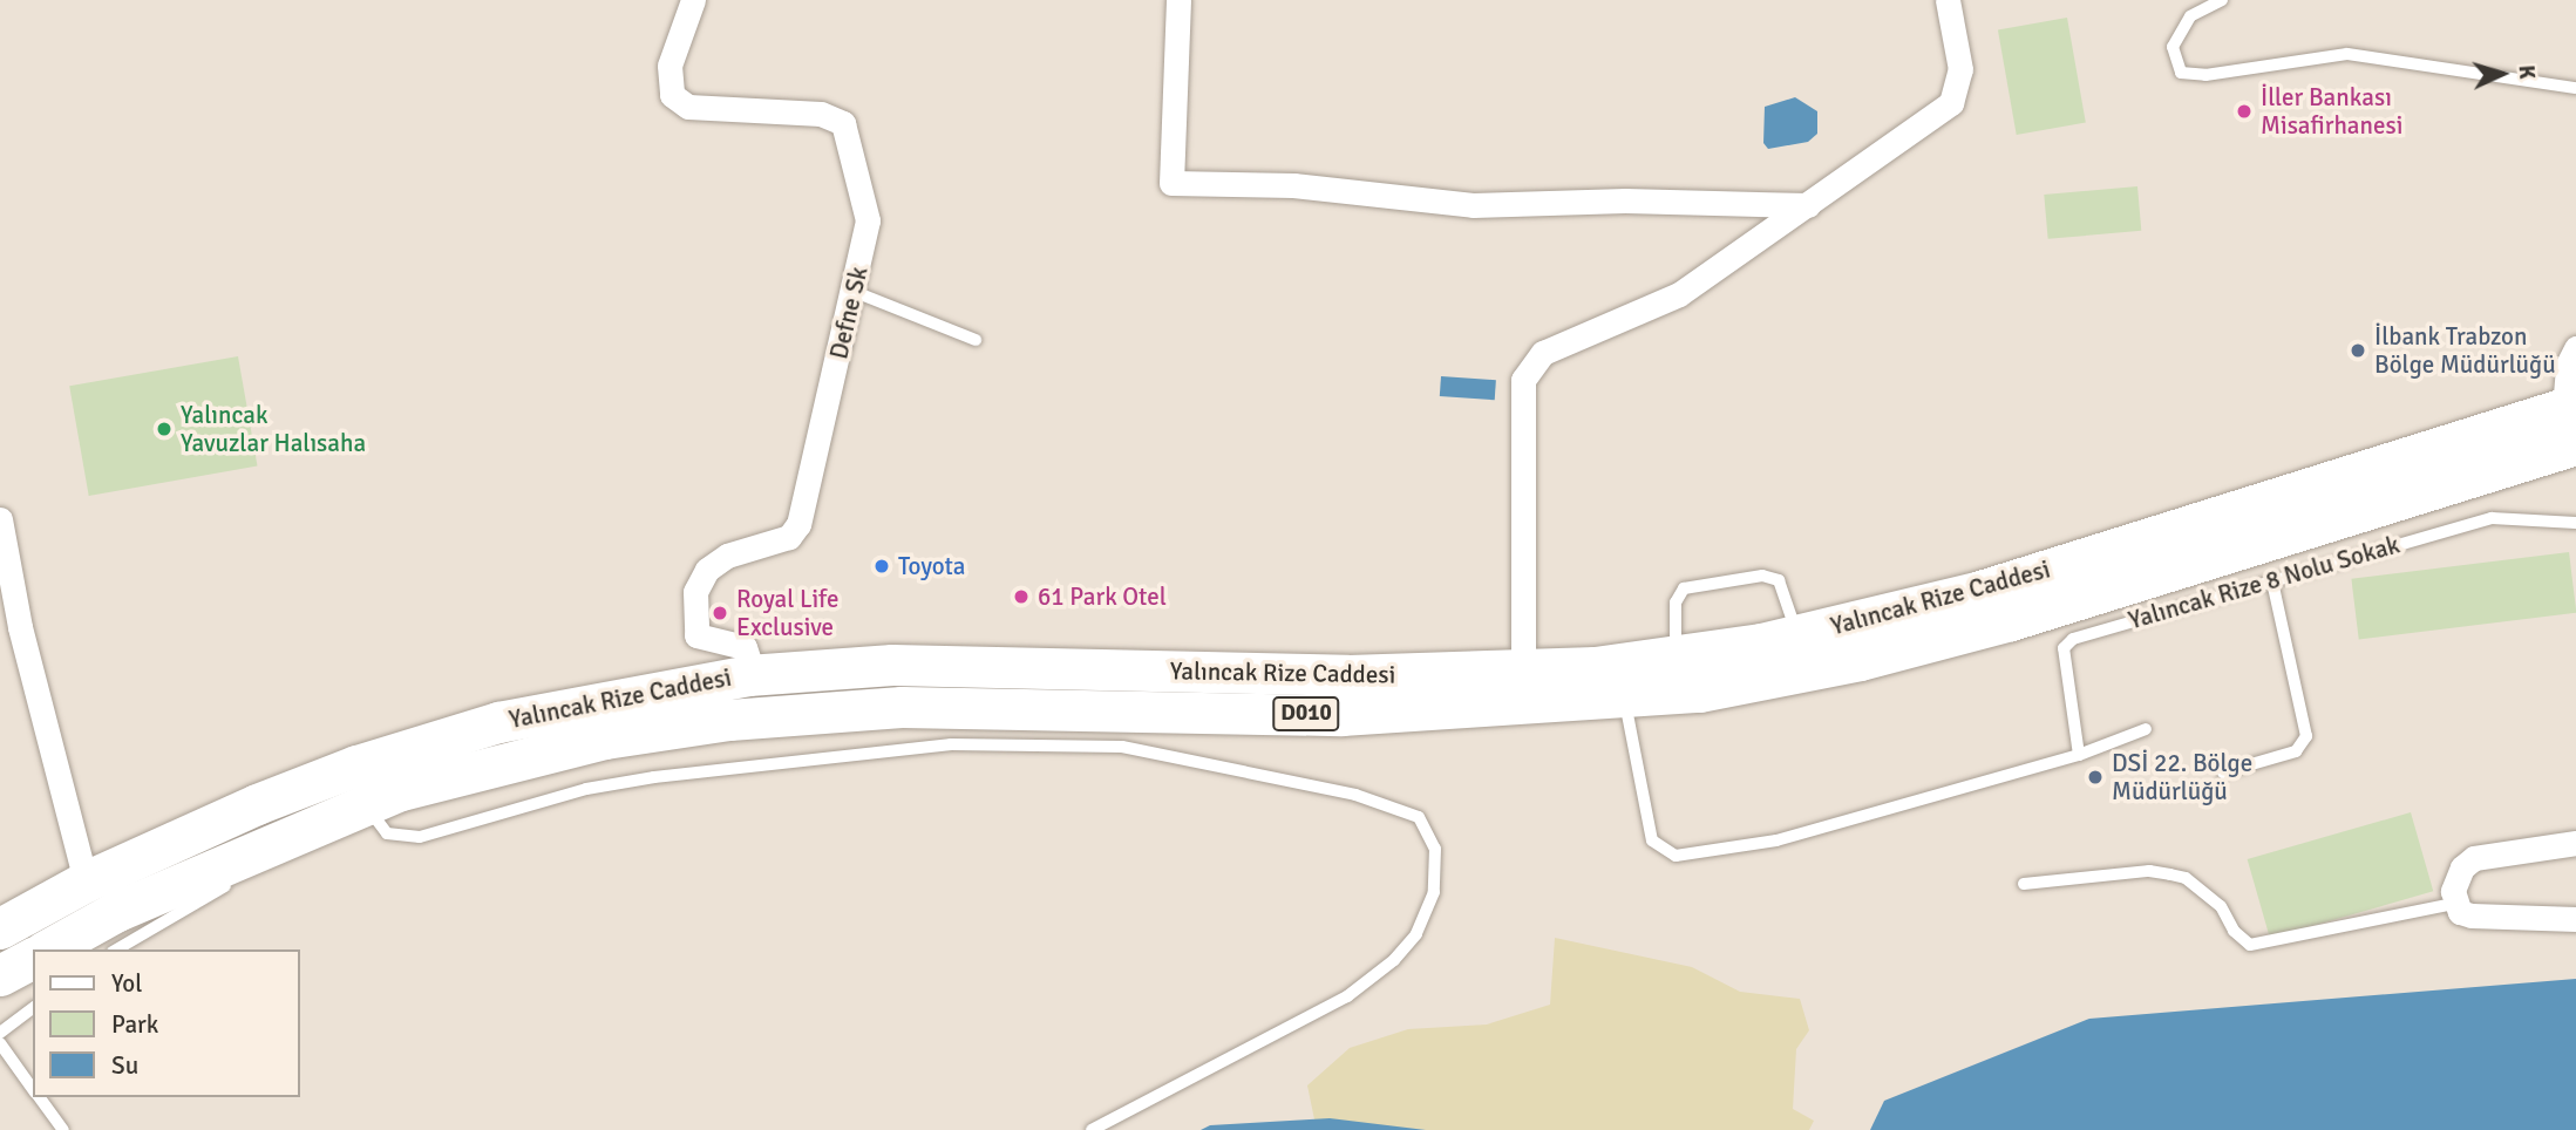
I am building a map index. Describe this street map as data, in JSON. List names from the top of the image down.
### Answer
{
  "streets": {
    "highway": ["Yalıncak Rize Caddesi", "D010"],
    "street": ["Defne Sk"],
    "lane": ["Yalıncak Rize 8 Nolu Sokak"]
  },
  "crossings": [
    ["Defne Sk", "Yalıncak Rize Caddesi"]
  ],
  "places": [
    "İller Bankası Misafirhanesi",
    "İlbank Trabzon Bölge Müdürlüğü",
    "Yalıncak Yavuzlar Halısaha",
    "Toyota",
    "61 Park Otel",
    "Royal Life Exclusive",
    "DSİ 22. Bölge Müdürlüğü"
  ],
  "legend": ["Yol", "Park", "Su"],
  "north": "right"
}
